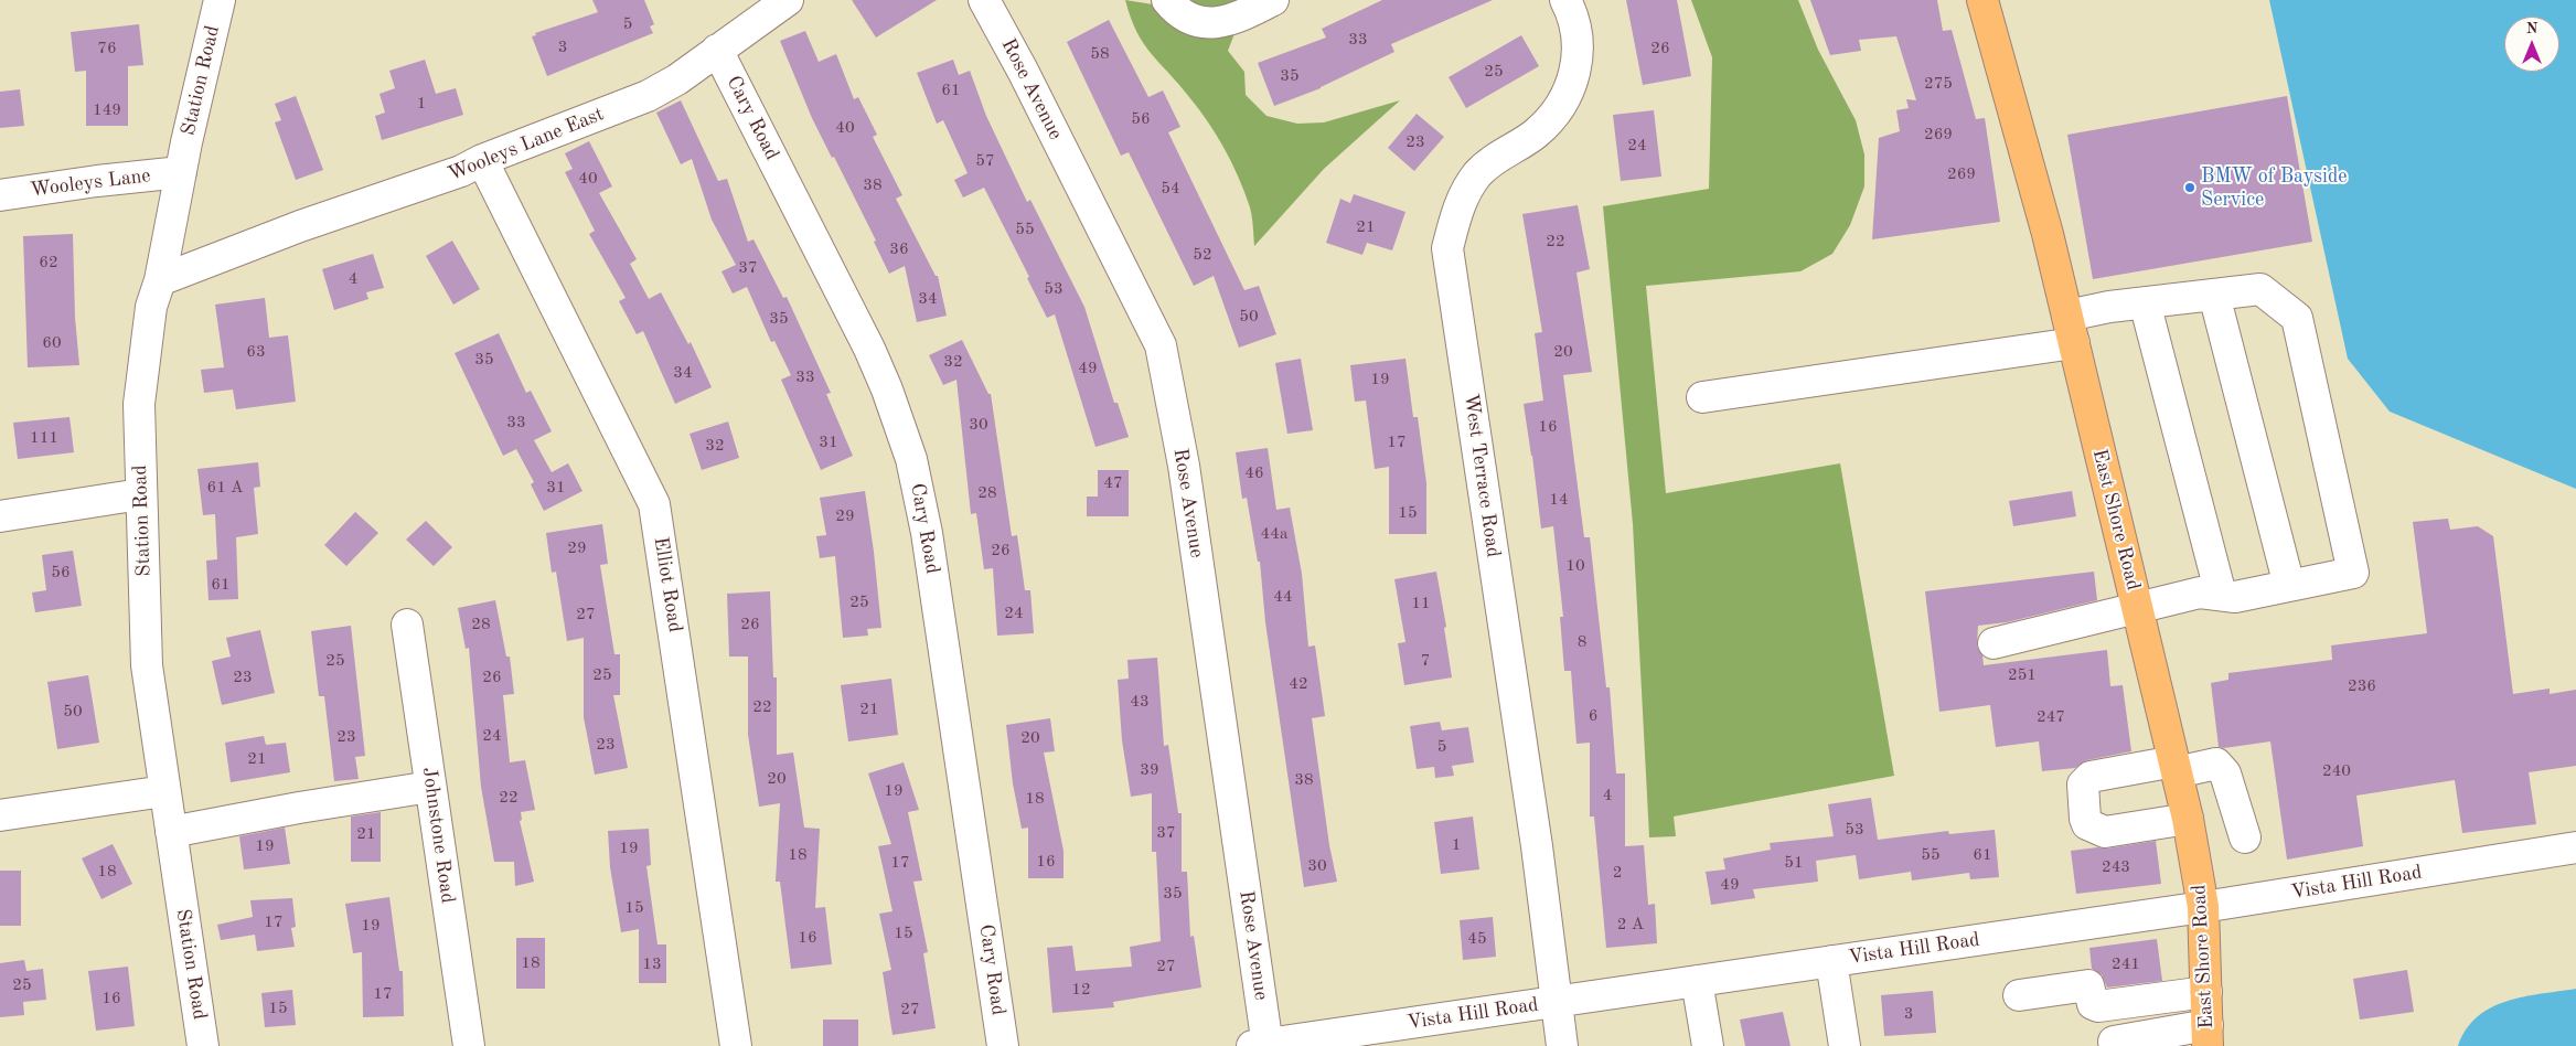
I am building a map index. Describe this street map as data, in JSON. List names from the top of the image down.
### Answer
{
  "streets": {
    "main road": ["East Shore Road"],
    "street": [
      "Station Road",
      "Rose Avenue",
      "Cary Road",
      "Wooleys Lane East",
      "Wooleys Lane",
      "West Terrace Road",
      "Elliot Road",
      "Johnstone Road",
      "Vista Hill Road"
    ]
  },
  "crossings": [
    ["Station Road", "Wooleys Lane East"],
    ["Station Road", "Wooleys Lane"],
    ["Rose Avenue", "Vista Hill Road"],
    ["Cary Road", "Wooleys Lane East"],
    ["Wooleys Lane East", "Elliot Road"],
    ["West Terrace Road", "Vista Hill Road"],
    ["East Shore Road", "Vista Hill Road"]
  ],
  "places": ["BMW of Bayside Service"],
  "house_numbers": [
    "5",
    "33",
    "3",
    "76",
    "26",
    "58",
    "25",
    "35",
    "275",
    "61",
    "1",
    "149",
    "56",
    "40",
    "269",
    "23",
    "24",
    "57",
    "269",
    "40",
    "38",
    "54",
    "21",
    "55",
    "22",
    "36",
    "52",
    "62",
    "37",
    "4",
    "53",
    "34",
    "50",
    "35",
    "60",
    "63",
    "20",
    "35",
    "32",
    "49",
    "34",
    "33",
    "19",
    "33",
    "30",
    "16",
    "111",
    "31",
    "17",
    "32",
    "46",
    "47",
    "61 A",
    "31",
    "28",
    "14",
    "15",
    "29",
    "44a",
    "29",
    "26",
    "10",
    "56",
    "61",
    "44",
    "25",
    "11",
    "24",
    "27",
    "28",
    "26",
    "8",
    "25",
    "7",
    "25",
    "251",
    "23",
    "26",
    "42",
    "236",
    "43",
    "22",
    "21",
    "50",
    "6",
    "247",
    "24",
    "23",
    "20",
    "23",
    "5",
    "21",
    "39",
    "240",
    "20",
    "38",
    "19",
    "4",
    "22",
    "18",
    "53",
    "37",
    "21",
    "1",
    "19",
    "19",
    "18",
    "55",
    "61",
    "16",
    "17",
    "51",
    "30",
    "243",
    "18",
    "2",
    "49",
    "35",
    "15",
    "17",
    "2 A",
    "19",
    "15",
    "16",
    "45",
    "18",
    "13",
    "241",
    "27",
    "25",
    "12",
    "17",
    "16",
    "15",
    "27",
    "3"
  ],
  "north": "top"
}
